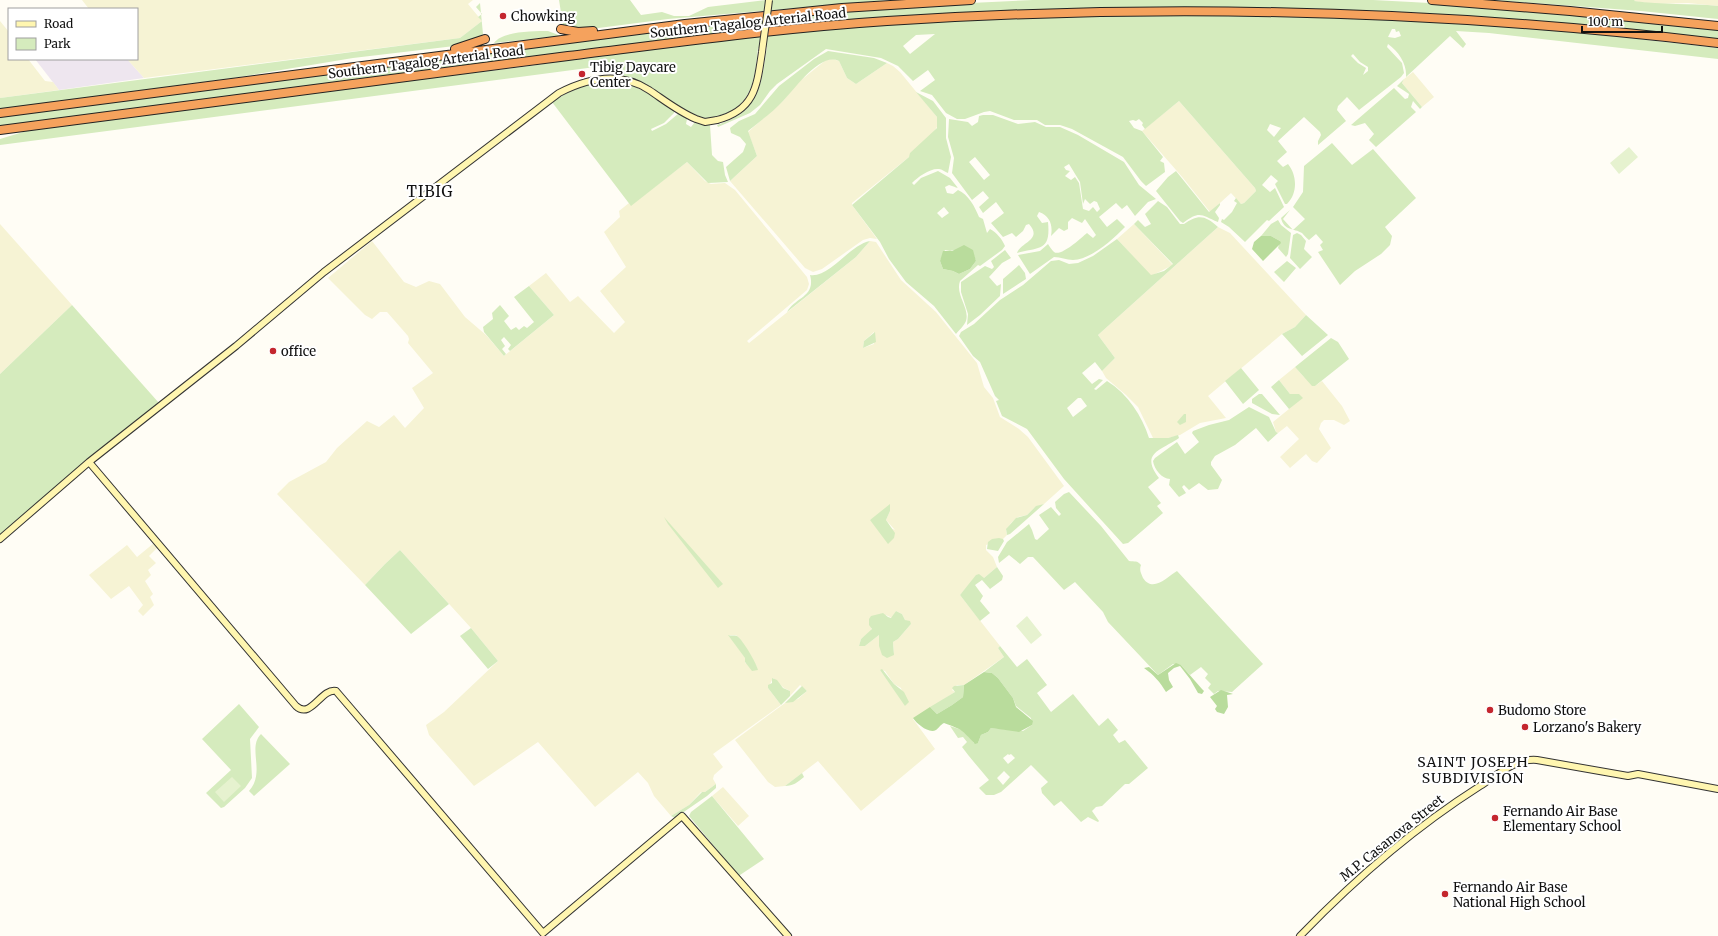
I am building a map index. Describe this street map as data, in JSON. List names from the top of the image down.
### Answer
{
  "streets": {
    "highway": ["Southern Tagalog Arterial Road"],
    "street": ["M.P. Casanova Street"]
  },
  "districts": ["TIBIG", "SAINT JOSEPH SUBDIVISION"],
  "places": [
    "Chowking",
    "Tibig Daycare Center",
    "office",
    "Budomo Store",
    "Lorzano's Bakery",
    "Fernando Air Base Elementary School",
    "Fernando Air Base National High School"
  ],
  "legend": ["Road", "Park"],
  "scale_bar": "100 m"
}
